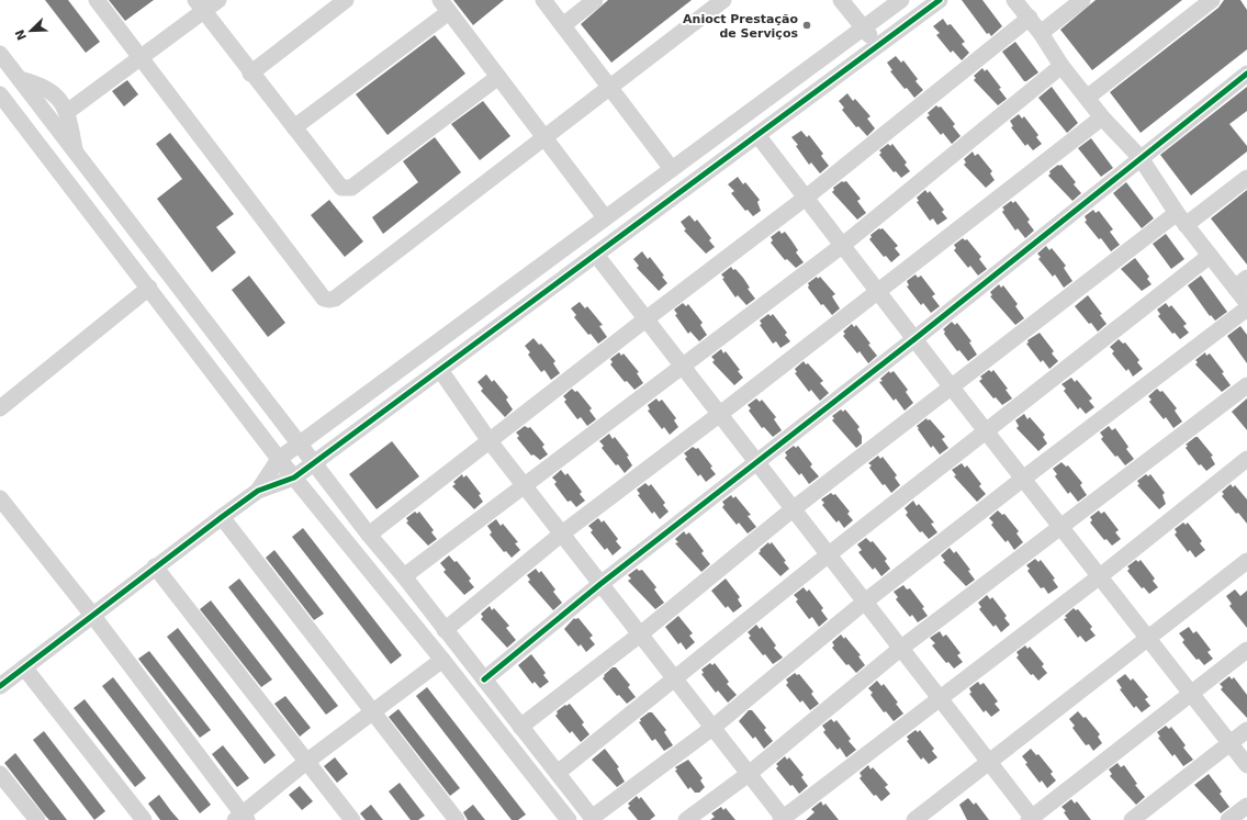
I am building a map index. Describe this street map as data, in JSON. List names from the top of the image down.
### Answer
{
  "places": ["Anioct Prestação de Serviços"],
  "north": "bottom left"
}
